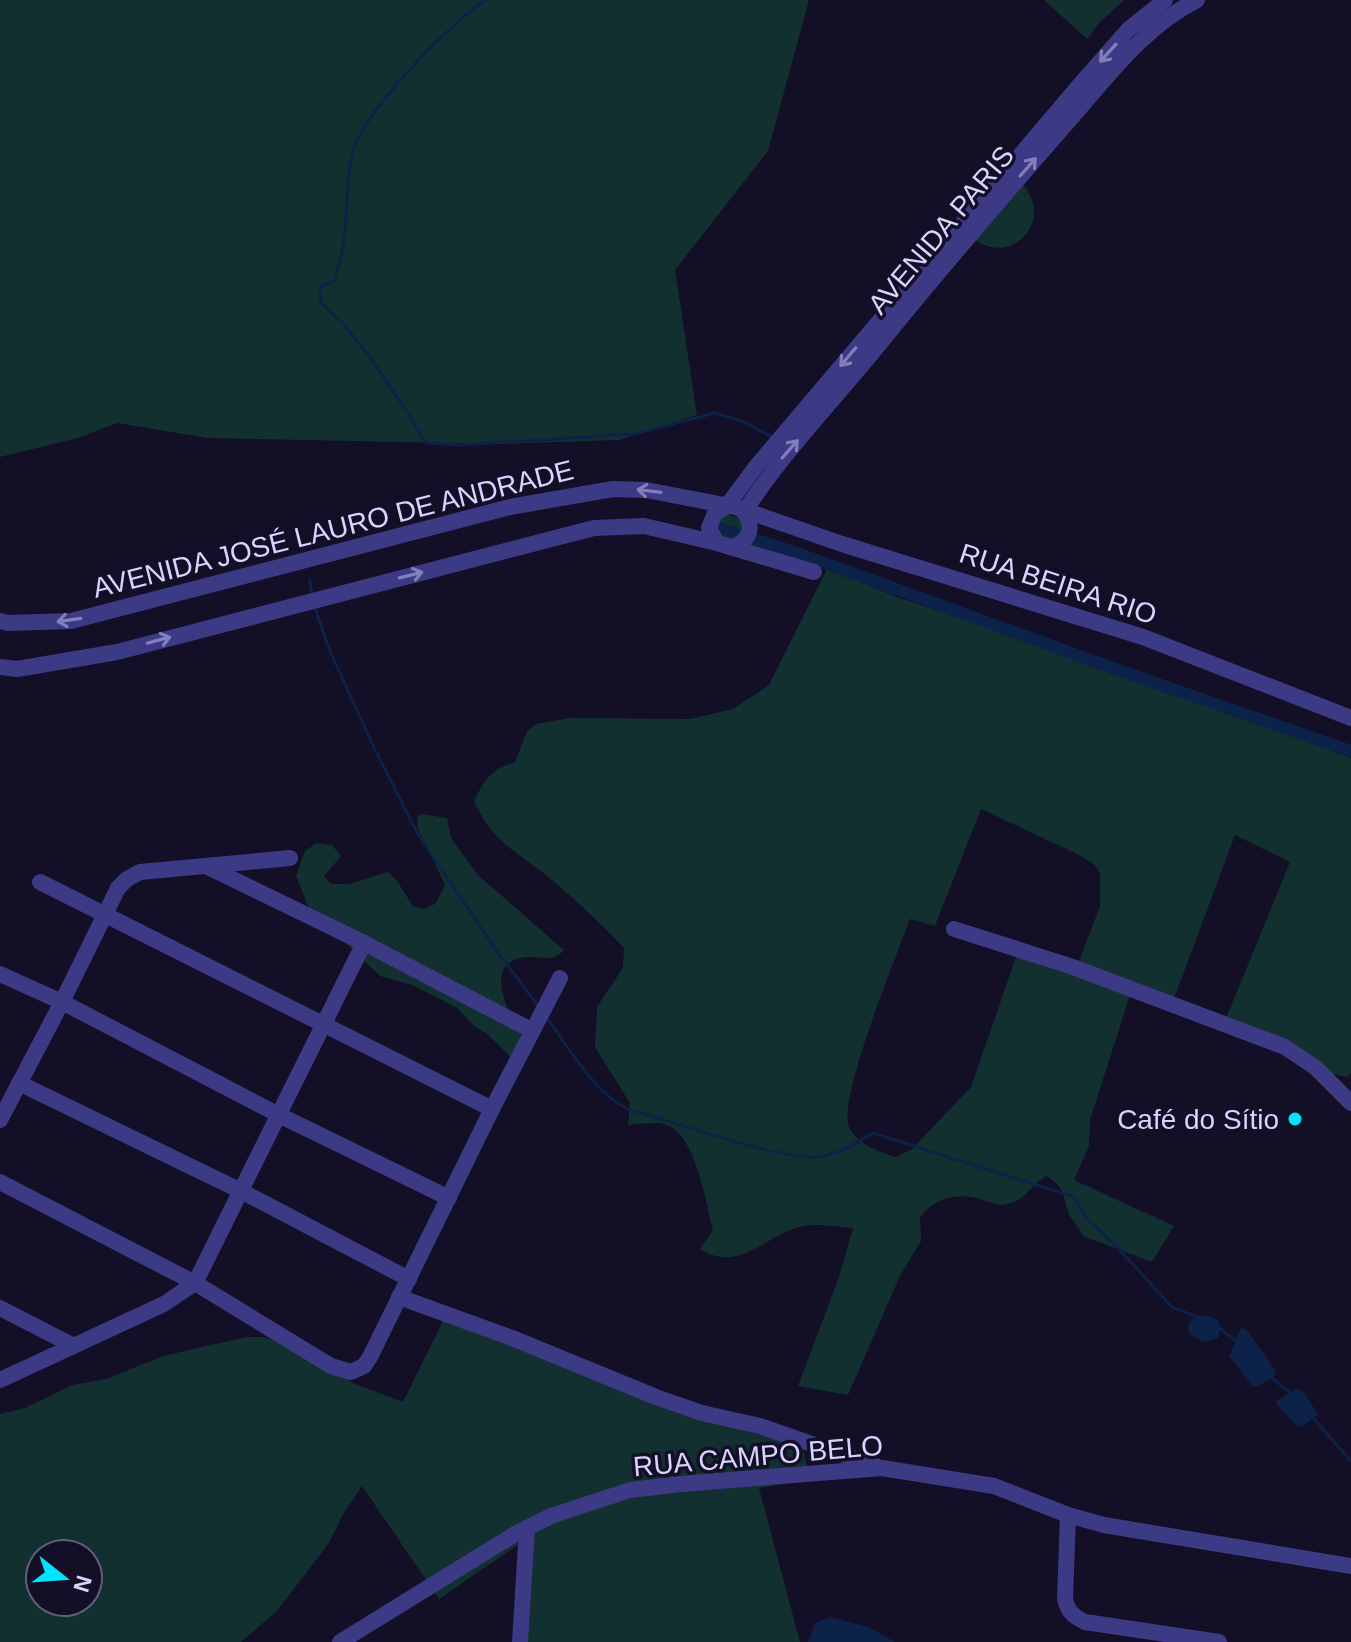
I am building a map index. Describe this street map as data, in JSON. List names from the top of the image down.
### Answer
{
  "streets": {
    "street": [
      "AVENIDA PARIS",
      "AVENIDA JOSÉ LAURO DE ANDRADE",
      "RUA BEIRA RIO",
      "RUA CAMPO BELO"
    ]
  },
  "crossings": [
    ["AVENIDA PARIS", "AVENIDA JOSÉ LAURO DE ANDRADE"],
    ["AVENIDA PARIS", "RUA BEIRA RIO"],
    ["AVENIDA JOSÉ LAURO DE ANDRADE", "RUA BEIRA RIO"]
  ],
  "places": ["Café do Sítio"],
  "north": "right"
}
